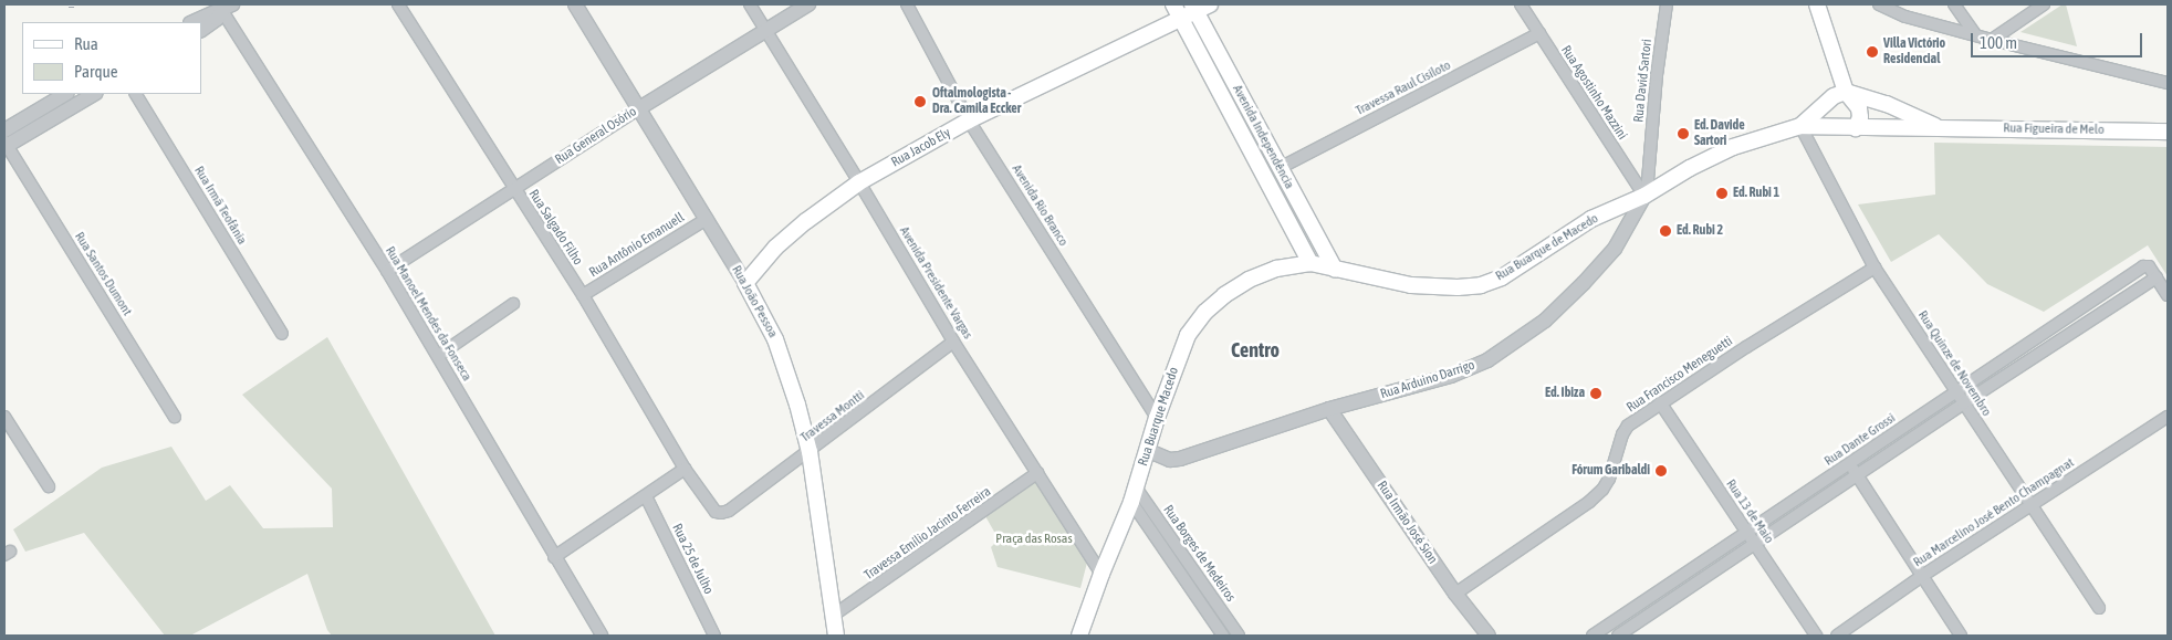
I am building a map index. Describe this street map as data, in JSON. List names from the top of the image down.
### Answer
{
  "streets": {
    "main road": [
      "Rua Figueira de Melo",
      "Avenida Independência",
      "Rua Jacob Ely",
      "Rua Buarque de Macedo",
      "Rua João Pessoa",
      "Rua Buarque Macedo"
    ],
    "street": [
      "Rua David Sartori",
      "Travessa Raul Cisiloto",
      "Rua Agostinho Mazzini",
      "Rua General Osório",
      "Rua Irmã Teofânia",
      "Avenida Rio Branco",
      "Rua Salgado Filho",
      "Rua Antônio Emanuell",
      "Rua Santos Dumont",
      "Avenida Presidente Vargas",
      "Rua Manoel Mendes da Fonseca",
      "Rua Quinze de Novembro",
      "Rua Francisco Meneguetti",
      "Rua Arduino Darrigo",
      "Travessa Montti",
      "Rua Dante Grossi",
      "Rua 13 de Maio",
      "Rua Marcelino José Bento Champagnat",
      "Rua Irmão José Sion",
      "Travessa Emílio Jacinto Ferreira",
      "Rua Borges de Medeiros",
      "Rua 25 de Julho"
    ]
  },
  "crossings": [
    ["Rua David Sartori", "Rua Agostinho Mazzini"],
    ["Rua David Sartori", "Rua Buarque de Macedo"],
    ["Rua David Sartori", "Rua Arduino Darrigo"],
    ["Travessa Raul Cisiloto", "Rua Agostinho Mazzini"],
    ["Travessa Raul Cisiloto", "Avenida Independência"],
    ["Rua Agostinho Mazzini", "Rua Buarque de Macedo"],
    ["Rua Agostinho Mazzini", "Rua Arduino Darrigo"],
    ["Rua Figueira de Melo", "Rua Buarque de Macedo"],
    ["Rua General Osório", "Rua Salgado Filho"],
    ["Rua General Osório", "Avenida Presidente Vargas"],
    ["Rua General Osório", "Rua João Pessoa"],
    ["Rua General Osório", "Rua Manoel Mendes da Fonseca"],
    ["Avenida Independência", "Rua Jacob Ely"],
    ["Avenida Independência", "Rua Buarque de Macedo"],
    ["Avenida Independência", "Rua Buarque Macedo"],
    ["Rua Jacob Ely", "Avenida Rio Branco"],
    ["Rua Jacob Ely", "Avenida Presidente Vargas"],
    ["Rua Jacob Ely", "Rua João Pessoa"],
    ["Avenida Rio Branco", "Rua Buarque Macedo"],
    ["Rua Salgado Filho", "Rua Antônio Emanuell"],
    ["Rua Salgado Filho", "Travessa Montti"],
    ["Rua Antônio Emanuell", "Rua João Pessoa"],
    ["Rua Buarque de Macedo", "Rua Quinze de Novembro"],
    ["Rua Buarque de Macedo", "Rua Arduino Darrigo"],
    ["Rua Buarque de Macedo", "Rua Buarque Macedo"],
    ["Avenida Presidente Vargas", "Travessa Montti"],
    ["Avenida Presidente Vargas", "Rua Buarque Macedo"],
    ["Avenida Presidente Vargas", "Travessa Emílio Jacinto Ferreira"],
    ["Rua João Pessoa", "Travessa Montti"],
    ["Rua João Pessoa", "Travessa Emílio Jacinto Ferreira"],
    ["Rua Quinze de Novembro", "Rua Francisco Meneguetti"],
    ["Rua Quinze de Novembro", "Rua Dante Grossi"],
    ["Rua Quinze de Novembro", "Rua Marcelino José Bento Champagnat"],
    ["Rua Francisco Meneguetti", "Rua 13 de Maio"],
    ["Rua Francisco Meneguetti", "Rua Irmão José Sion"],
    ["Rua Arduino Darrigo", "Rua Buarque Macedo"],
    ["Rua Arduino Darrigo", "Rua Irmão José Sion"],
    ["Rua Buarque Macedo", "Rua Borges de Medeiros"],
    ["Rua Dante Grossi", "Rua 13 de Maio"]
  ],
  "districts": ["Centro"],
  "parks": ["Praça das Rosas"],
  "places": [
    "Villa Victório Residencial",
    "Oftalmologista - Dra. Camila Eccker",
    "Ed. Davide Sartori",
    "Ed. Rubi 1",
    "Ed. Rubi 2",
    "Ed. Ibiza",
    "Fórum Garibaldi"
  ],
  "legend": ["Rua", "Parque"],
  "scale_bar": "100 m"
}
